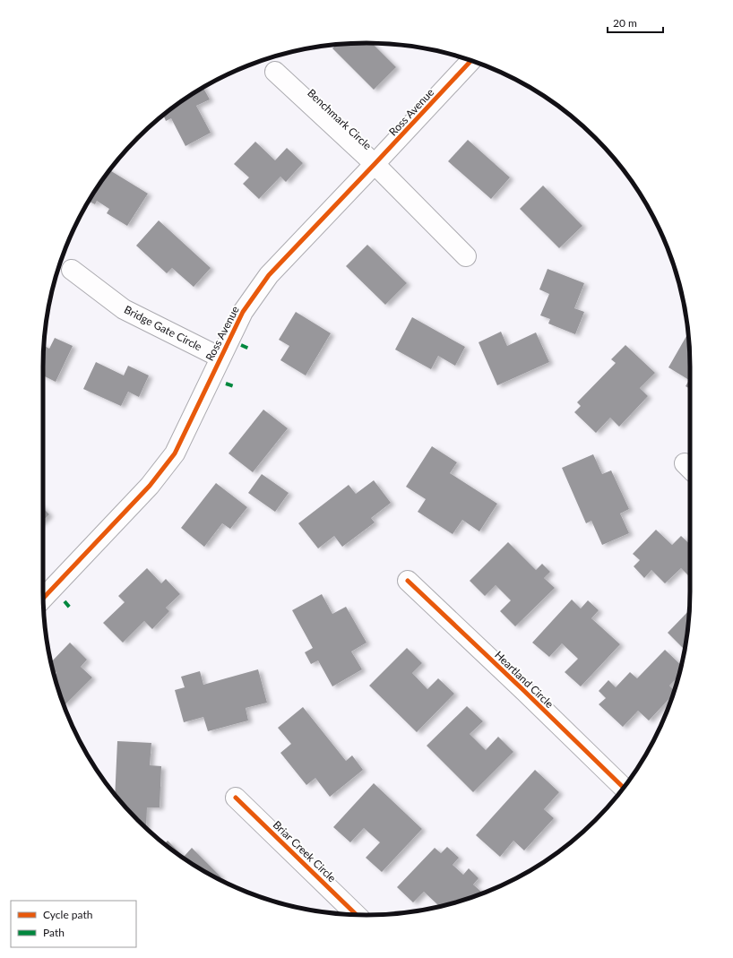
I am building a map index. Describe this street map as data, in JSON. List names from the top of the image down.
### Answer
{
  "streets": {
    "street": [
      "Ross Avenue",
      "Benchmark Circle",
      "Bridge Gate Circle",
      "Heartland Circle",
      "Briar Creek Circle"
    ]
  },
  "crossings": [
    ["Ross Avenue", "Benchmark Circle"],
    ["Ross Avenue", "Bridge Gate Circle"]
  ],
  "legend": ["Cycle path", "Path"],
  "scale_bar": "20 m"
}
